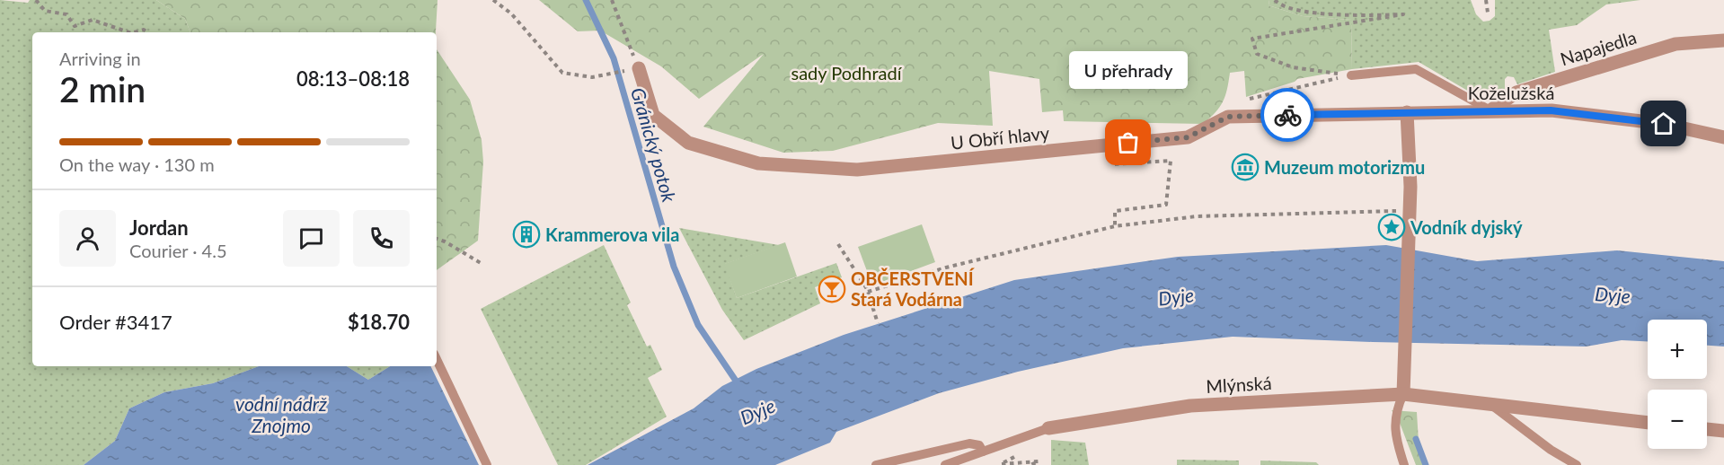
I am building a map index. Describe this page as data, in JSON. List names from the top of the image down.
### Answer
{
  "streets": {
    "street": [
      "Napajedla",
      "Koželužská",
      "U Obří hlavy",
      "Mlýnská"
    ]
  },
  "crossings": [
    ["Napajedla", "Koželužská"],
    ["Koželužská", "U Obří hlavy"]
  ],
  "water": ["Gránický potok", "Dyje", "vodní nádrž Znojmo"],
  "parks": ["sady Podhradí"],
  "places": {
    "other": ["U přehrady"],
    "museum": ["Muzeum motorizmu"],
    "place": ["Vodník dyjský"],
    "building": ["Krammerova vila"],
    "bar": ["OBČERSTVENÍ Stará Vodárna"]
  },
  "page": {
    "heading": ["2 min", "Arriving in", "08:13–08:18"],
    "panel": [
      "Jordan",
      "Courier · 4.5",
      "Order #3417",
      "$18.70"
    ],
    "bubble": "U přehrady",
    "bar": "On the way · 130 m",
    "map_buttons": ["+", "−"]
  }
}
